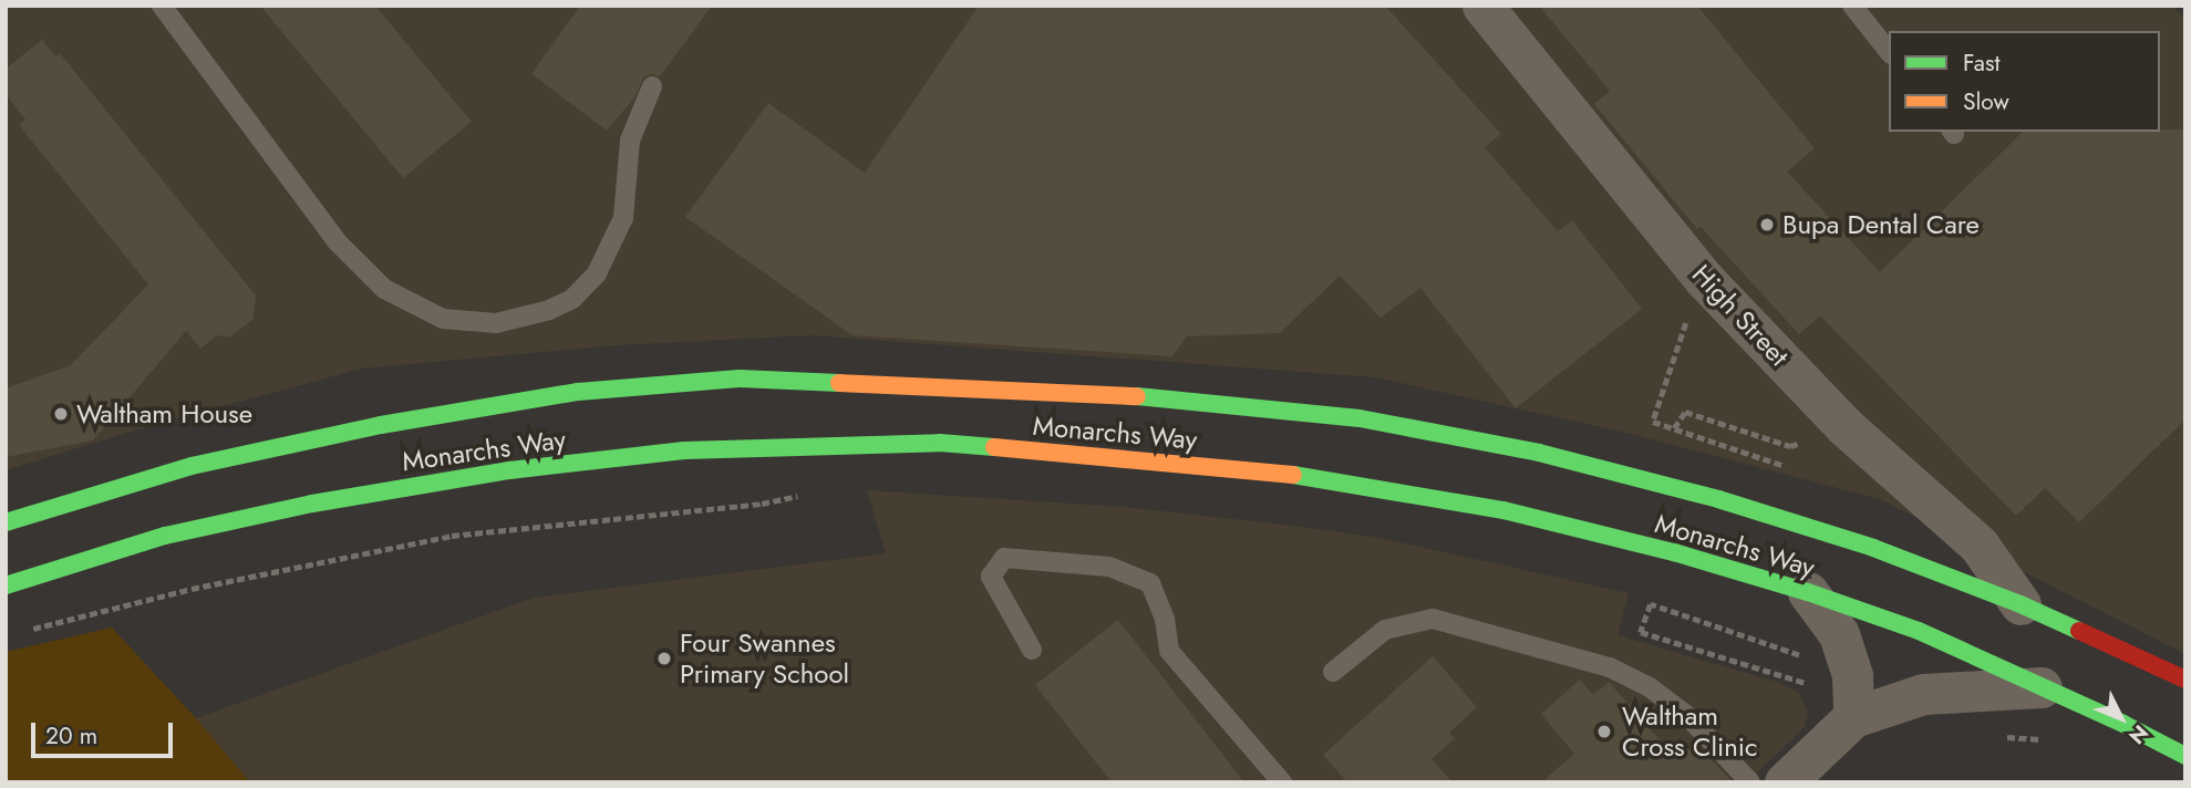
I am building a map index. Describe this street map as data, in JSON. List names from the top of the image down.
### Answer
{
  "streets": {
    "main road": ["Monarchs Way"],
    "street": ["High Street"]
  },
  "crossings": [
    ["High Street", "Monarchs Way"]
  ],
  "places": [
    "Bupa Dental Care",
    "Waltham House",
    "Four Swannes Primary School",
    "Waltham Cross Clinic"
  ],
  "legend": ["Fast", "Slow"],
  "scale_bar": "20 m",
  "north": "bottom right"
}
